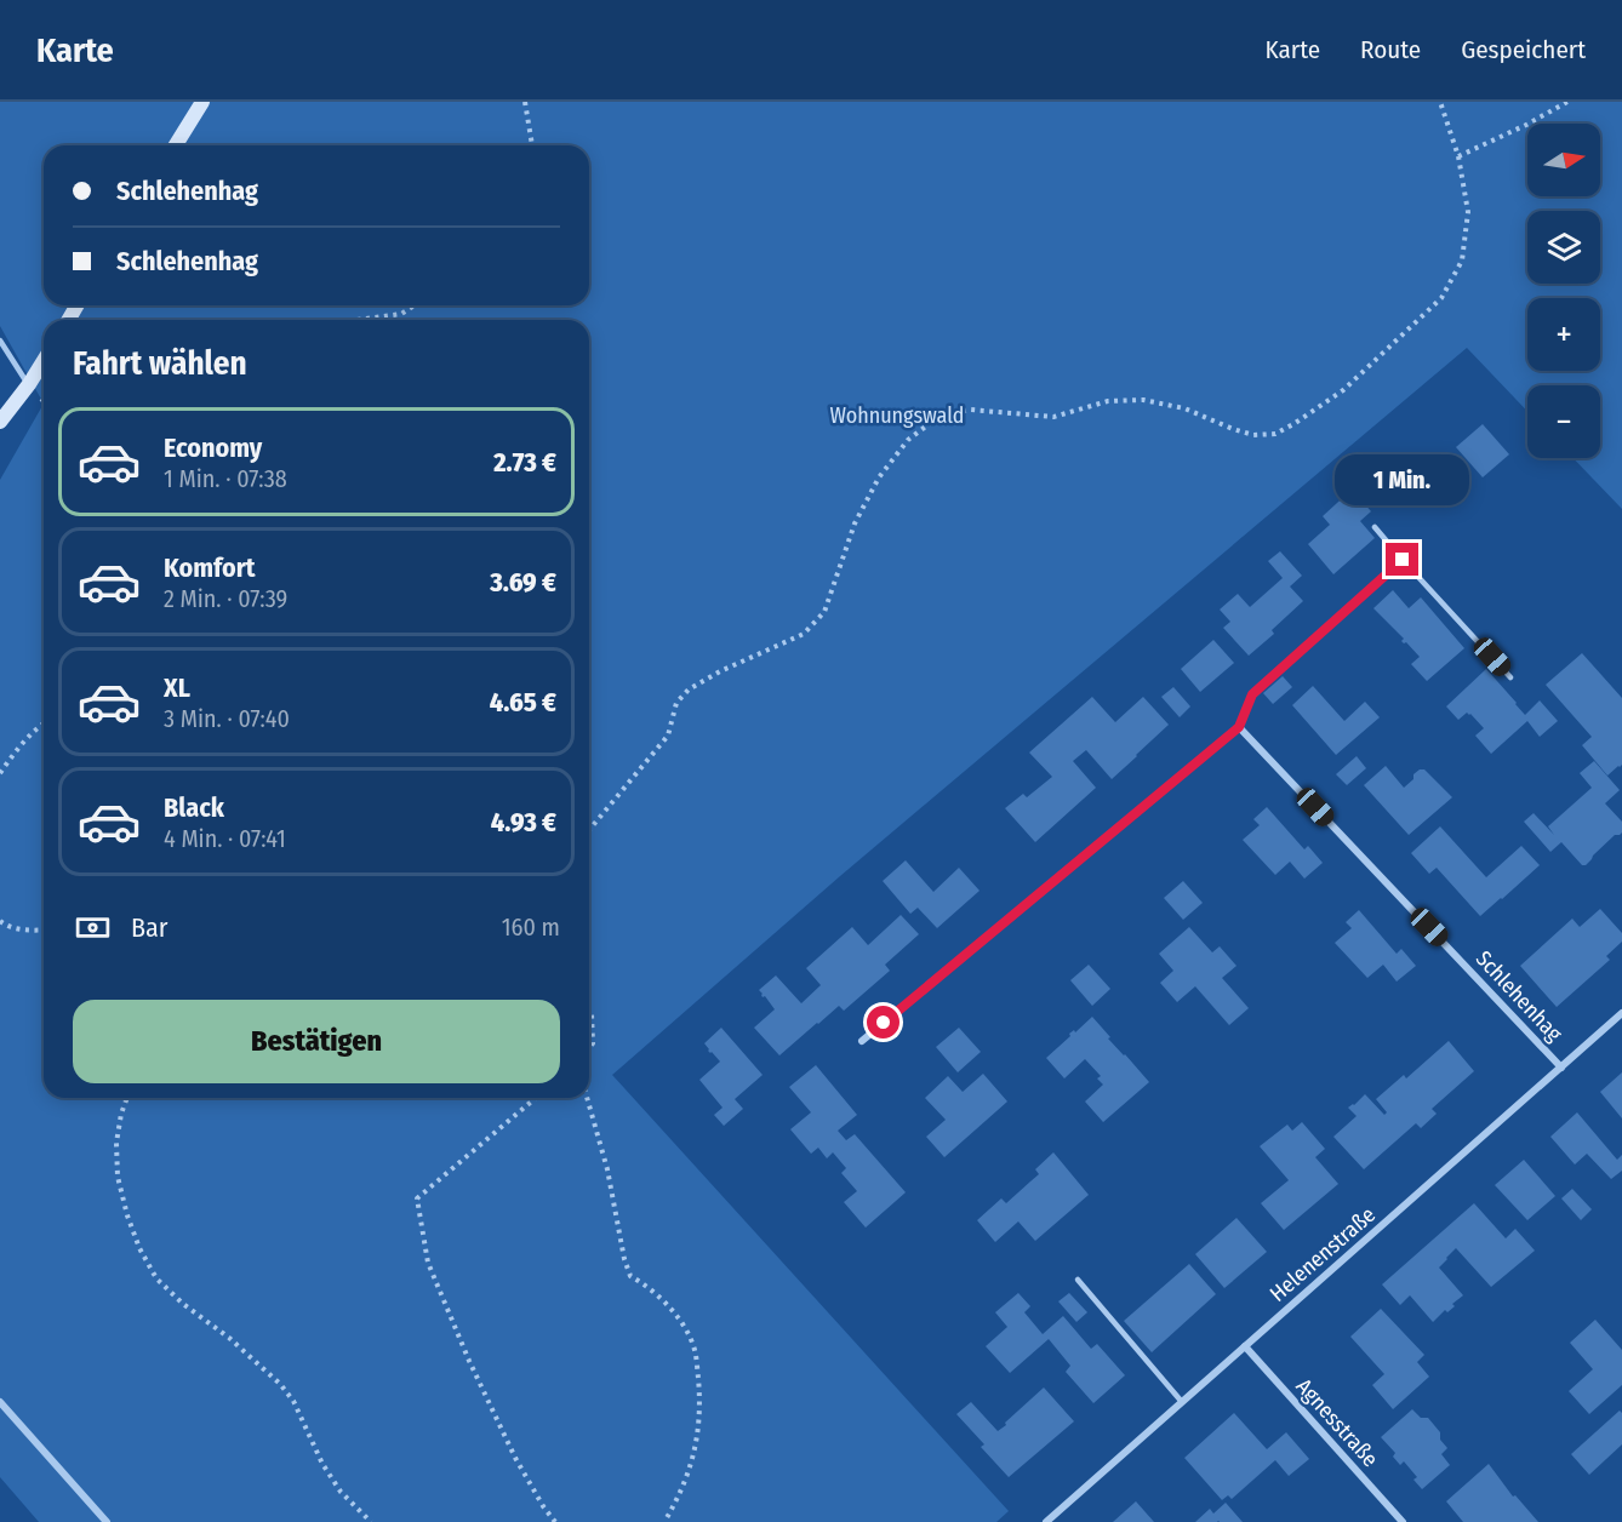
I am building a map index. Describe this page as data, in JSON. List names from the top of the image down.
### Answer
{
  "streets": {
    "street": ["Schlehenhag", "Helenenstraße", "Agnesstraße"]
  },
  "crossings": [
    ["Schlehenhag", "Helenenstraße"],
    ["Helenenstraße", "Agnesstraße"]
  ],
  "parks": ["Wohnungswald"],
  "north": "right",
  "page": {
    "header": "Karte",
    "nav": ["Karte", "Route", "Gespeichert"],
    "map_buttons": ["+", "−"],
    "banner": ["Schlehenhag", "Schlehenhag"],
    "heading": "Fahrt wählen",
    "list": [
      {
        "name": "Economy",
        "note": "1 Min. · 07:38",
        "value": "2.73 €"
      },
      {
        "name": "Komfort",
        "note": "2 Min. · 07:39",
        "value": "3.69 €"
      },
      {
        "name": "XL",
        "note": "3 Min. · 07:40",
        "value": "4.65 €"
      },
      {
        "name": "Black",
        "note": "4 Min. · 07:41",
        "value": "4.93 €"
      }
    ],
    "bubble": "1 Min.",
    "pay": ["Bar", "160 m"],
    "buttons": "Bestätigen"
  }
}
